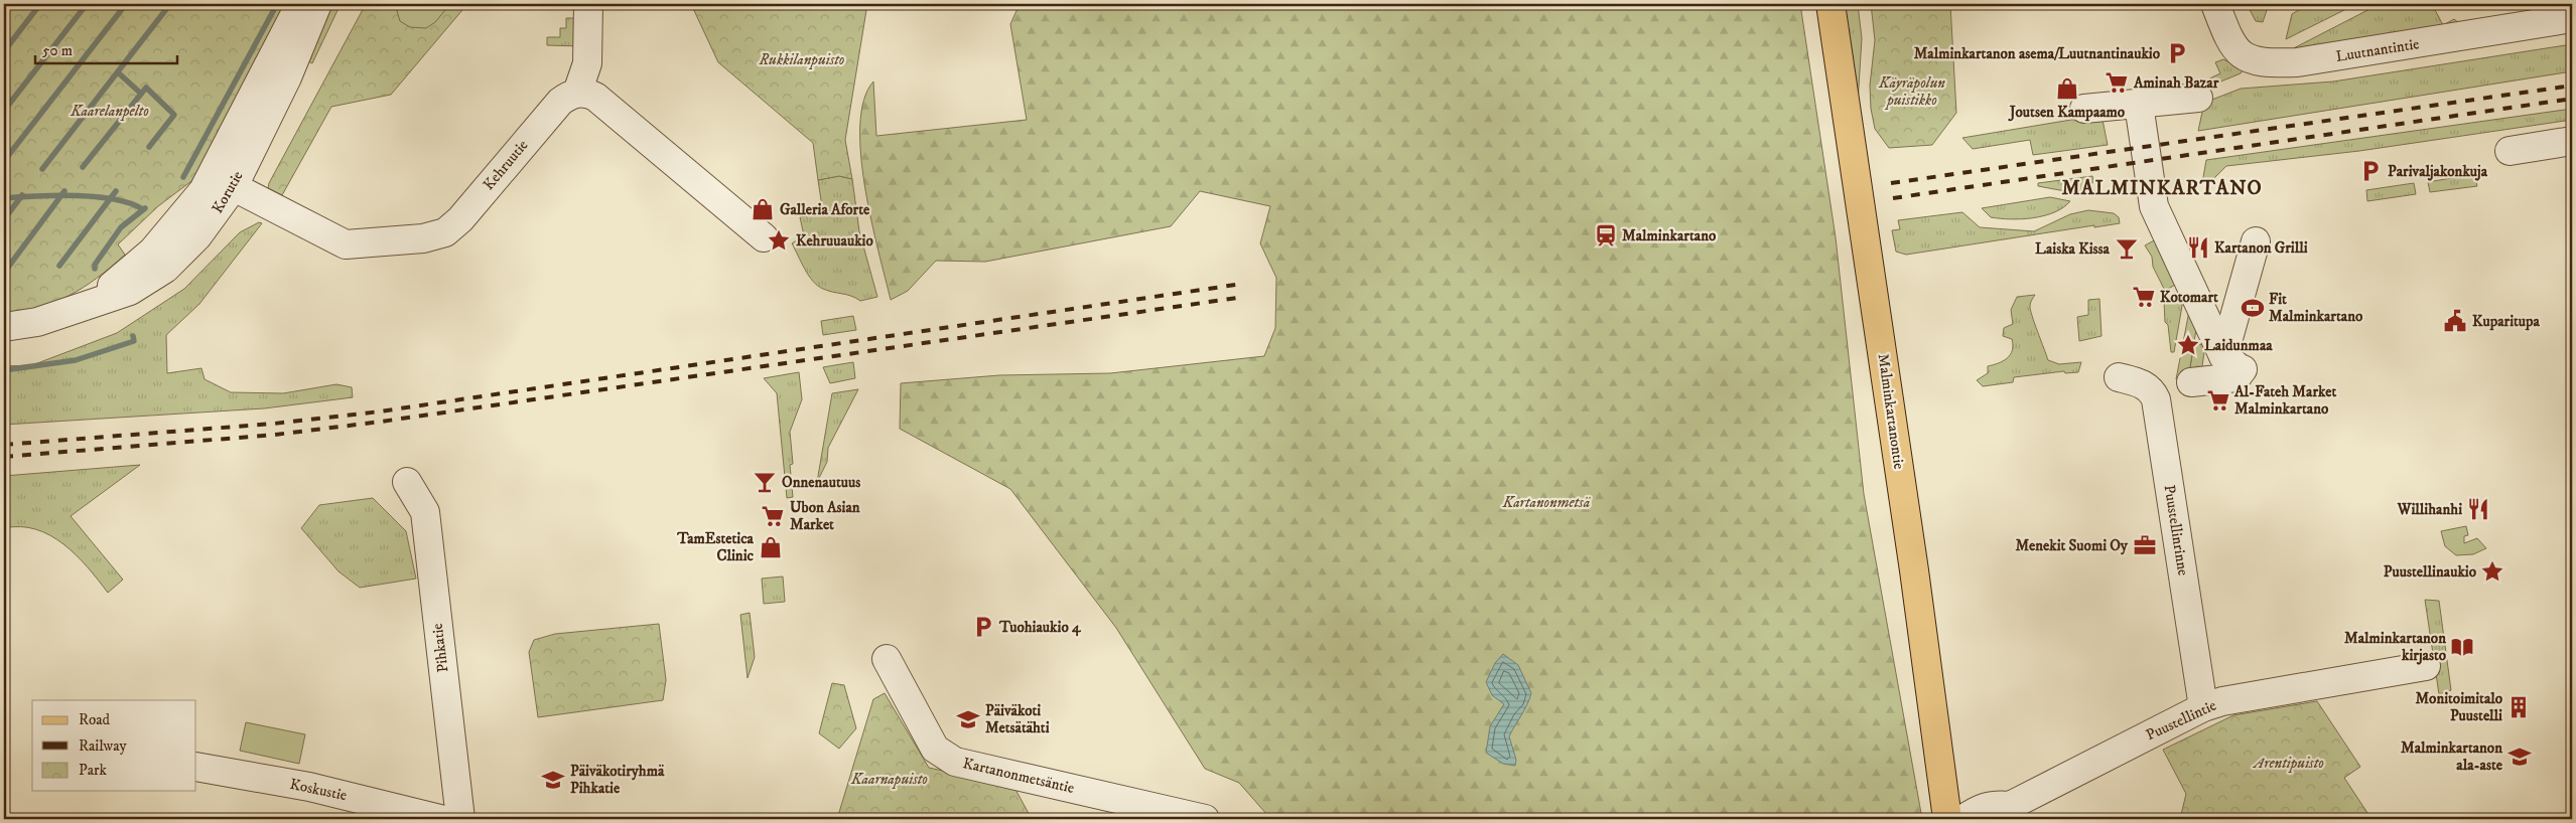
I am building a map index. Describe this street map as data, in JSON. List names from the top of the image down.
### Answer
{
  "streets": {
    "main road": ["Malminkartanontie"],
    "street": [
      "Luutnantintie",
      "Kehruutie",
      "Korutie",
      "Puustellinrinne",
      "Pihkatie",
      "Puustellintie",
      "Kartanonmetsäntie",
      "Koskustie"
    ]
  },
  "crossings": [
    ["Kehruutie", "Korutie"],
    ["Puustellinrinne", "Puustellintie"]
  ],
  "districts": ["MALMINKARTANO"],
  "parks": [
    "Rukkilanpuisto",
    "Käyräpolun puistikko",
    "Kaarelanpelto",
    "Kartanonmetsä",
    "Arentipuisto",
    "Kaarnapuisto"
  ],
  "places": {
    "parking": ["Malminkartanon asema/Luutnantinaukio", "Parivaljakonkuja", "Tuohiaukio 4"],
    "supermarket": [
      "Aminah Bazar",
      "Kotomart",
      "Al-Fateh Market Malminkartano",
      "Ubon Asian Market"
    ],
    "shop": ["Joutsen Kampaamo", "Galleria Aforte", "TamEstetica Clinic"],
    "station": ["Malminkartano"],
    "place": ["Kehruuaukio", "Laidunmaa", "Puustellinaukio"],
    "restaurant": ["Kartanon Grilli", "Willihanhi"],
    "bar": ["Laiska Kissa", "Onnenautuus"],
    "sports": ["Fit Malminkartano"],
    "public building": ["Kuparitupa"],
    "office": ["Menekit Suomi Oy"],
    "library": ["Malminkartanon kirjasto"],
    "building": ["Monitoimitalo Puustelli"],
    "school or university": ["Päiväkoti Metsätähti", "Malminkartanon ala-aste", "Päiväkotiryhmä Pihkatie"]
  },
  "legend": ["Road", "Railway", "Park"],
  "scale_bar": "50 m"
}
